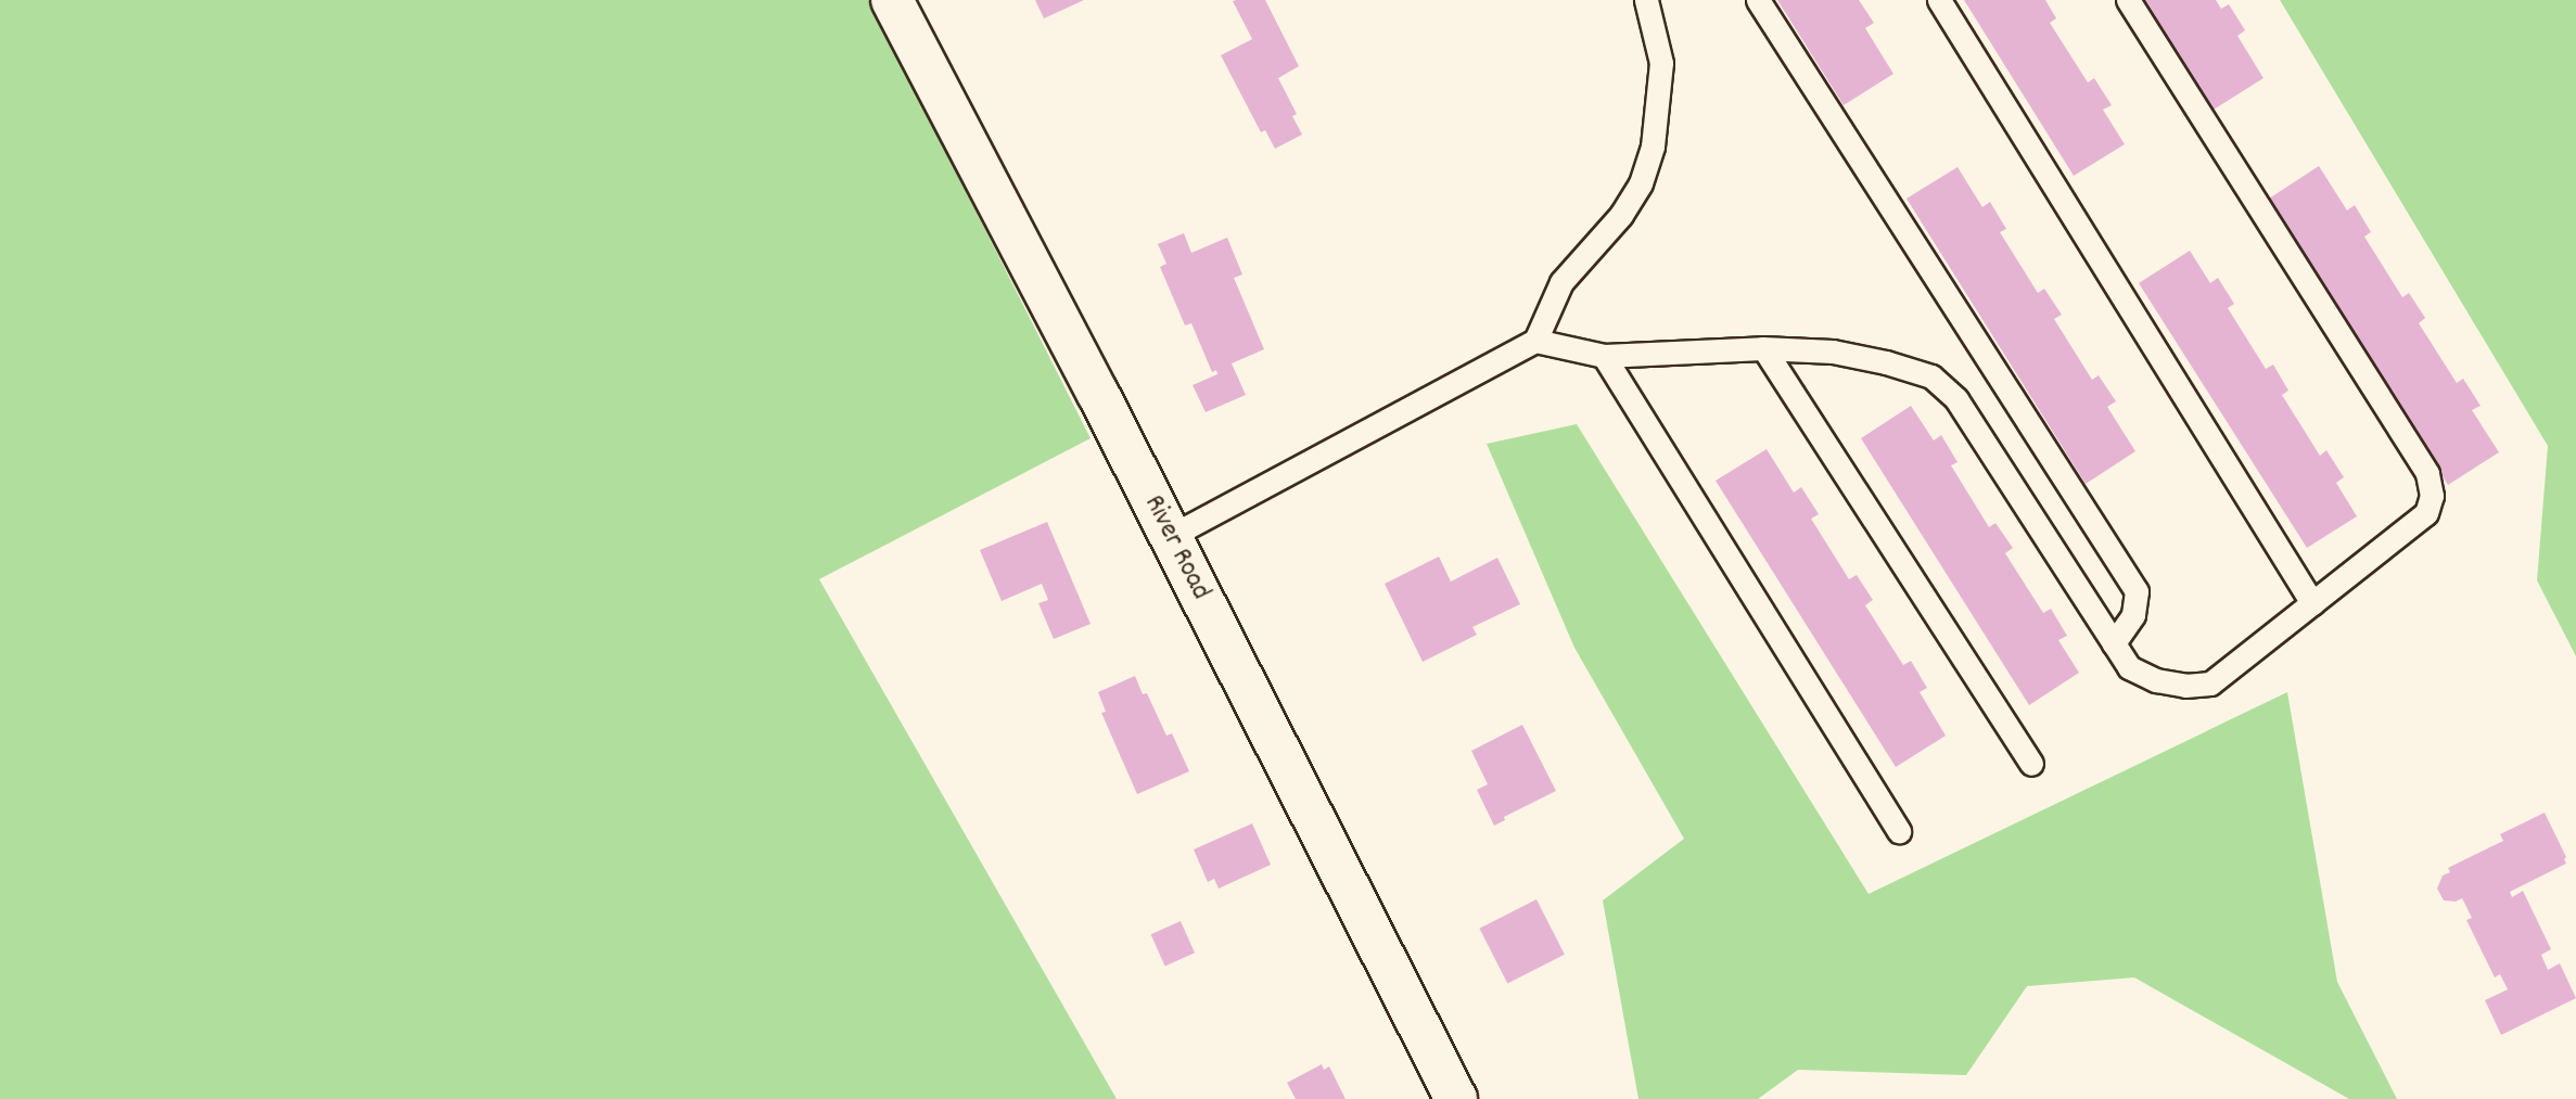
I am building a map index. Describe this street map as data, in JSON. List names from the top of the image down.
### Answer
{
  "streets": {
    "street": ["River Road"]
  }
}
